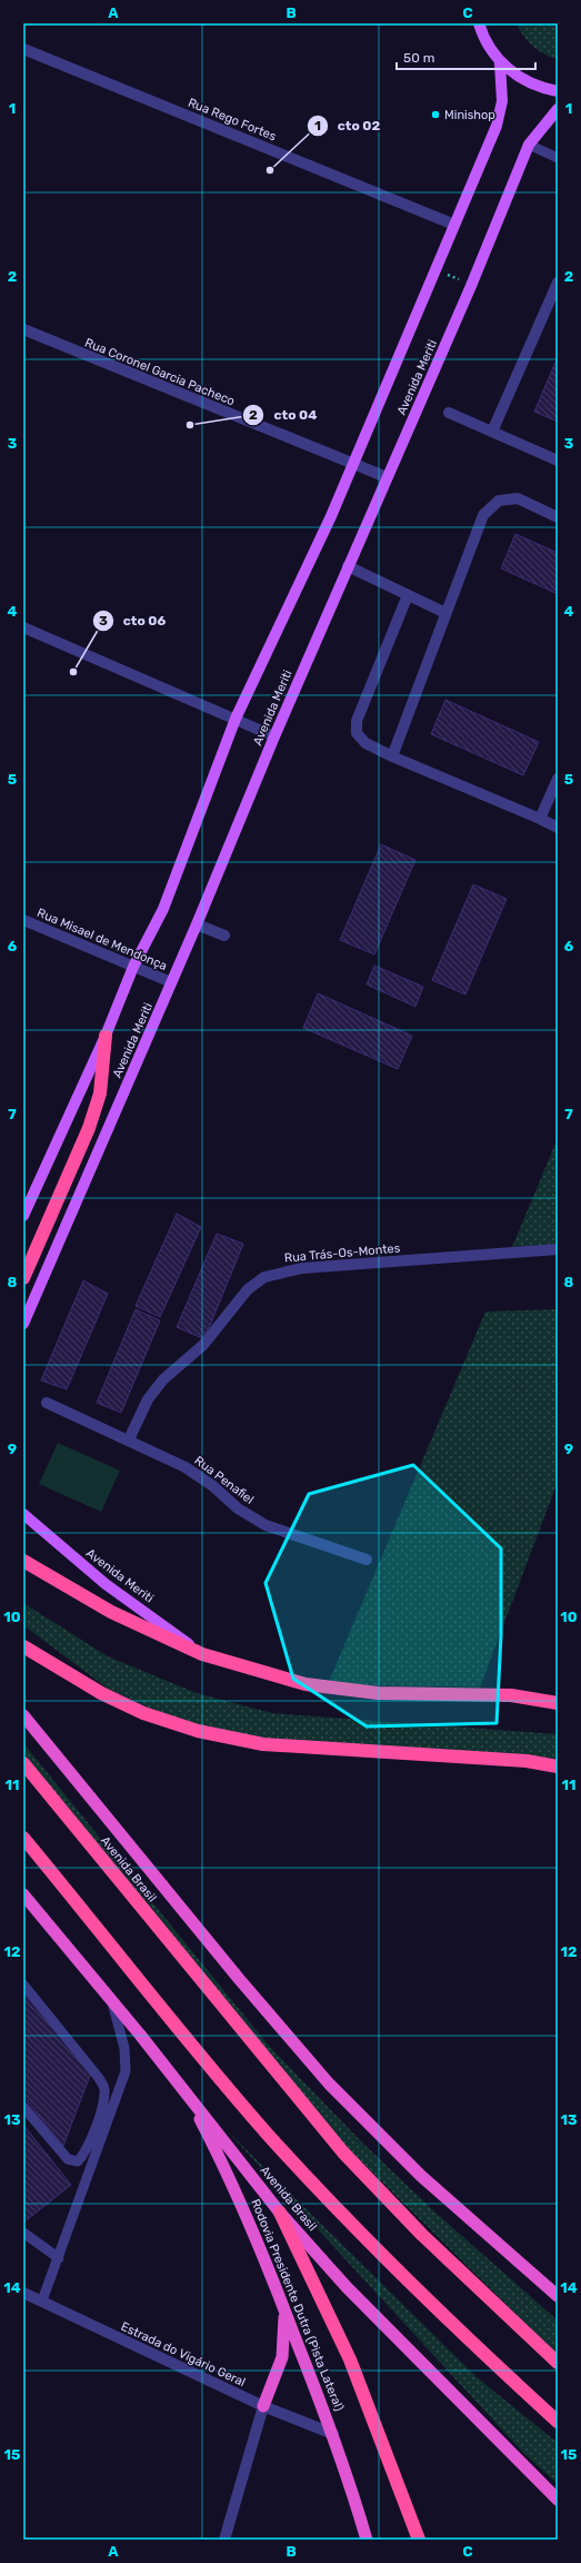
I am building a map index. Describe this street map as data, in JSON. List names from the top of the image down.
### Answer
{
  "streets": {
    "highway": ["Avenida Brasil", "Rodovia Presidente Dutra (Pista Lateral)"],
    "main road": ["Avenida Meriti"],
    "street": [
      "Rua Rego Fortes",
      "Rua Coronel Garcia Pacheco",
      "Rua Misael de Mendonça",
      "Rua Trás-Os-Montes",
      "Rua Penafiel",
      "Estrada do Vigário Geral"
    ]
  },
  "crossings": [
    ["Rua Rego Fortes", "Avenida Meriti"],
    ["Rua Coronel Garcia Pacheco", "Avenida Meriti"],
    ["Avenida Meriti", "Rua Misael de Mendonça"],
    ["Rua Trás-Os-Montes", "Rua Penafiel"],
    ["Avenida Brasil", "Rodovia Presidente Dutra (Pista Lateral)"],
    ["Rodovia Presidente Dutra (Pista Lateral)", "Estrada do Vigário Geral"]
  ],
  "places": [
    "Minishop",
    "cto 02",
    "cto 04",
    "cto 06"
  ],
  "scale_bar": "50 m",
  "grid": {
    "columns": ["A", "B", "C"],
    "rows": [
      "1",
      "2",
      "3",
      "4",
      "5",
      "6",
      "7",
      "8",
      "9",
      "10",
      "11",
      "12",
      "13",
      "14",
      "15"
    ]
  }
}
